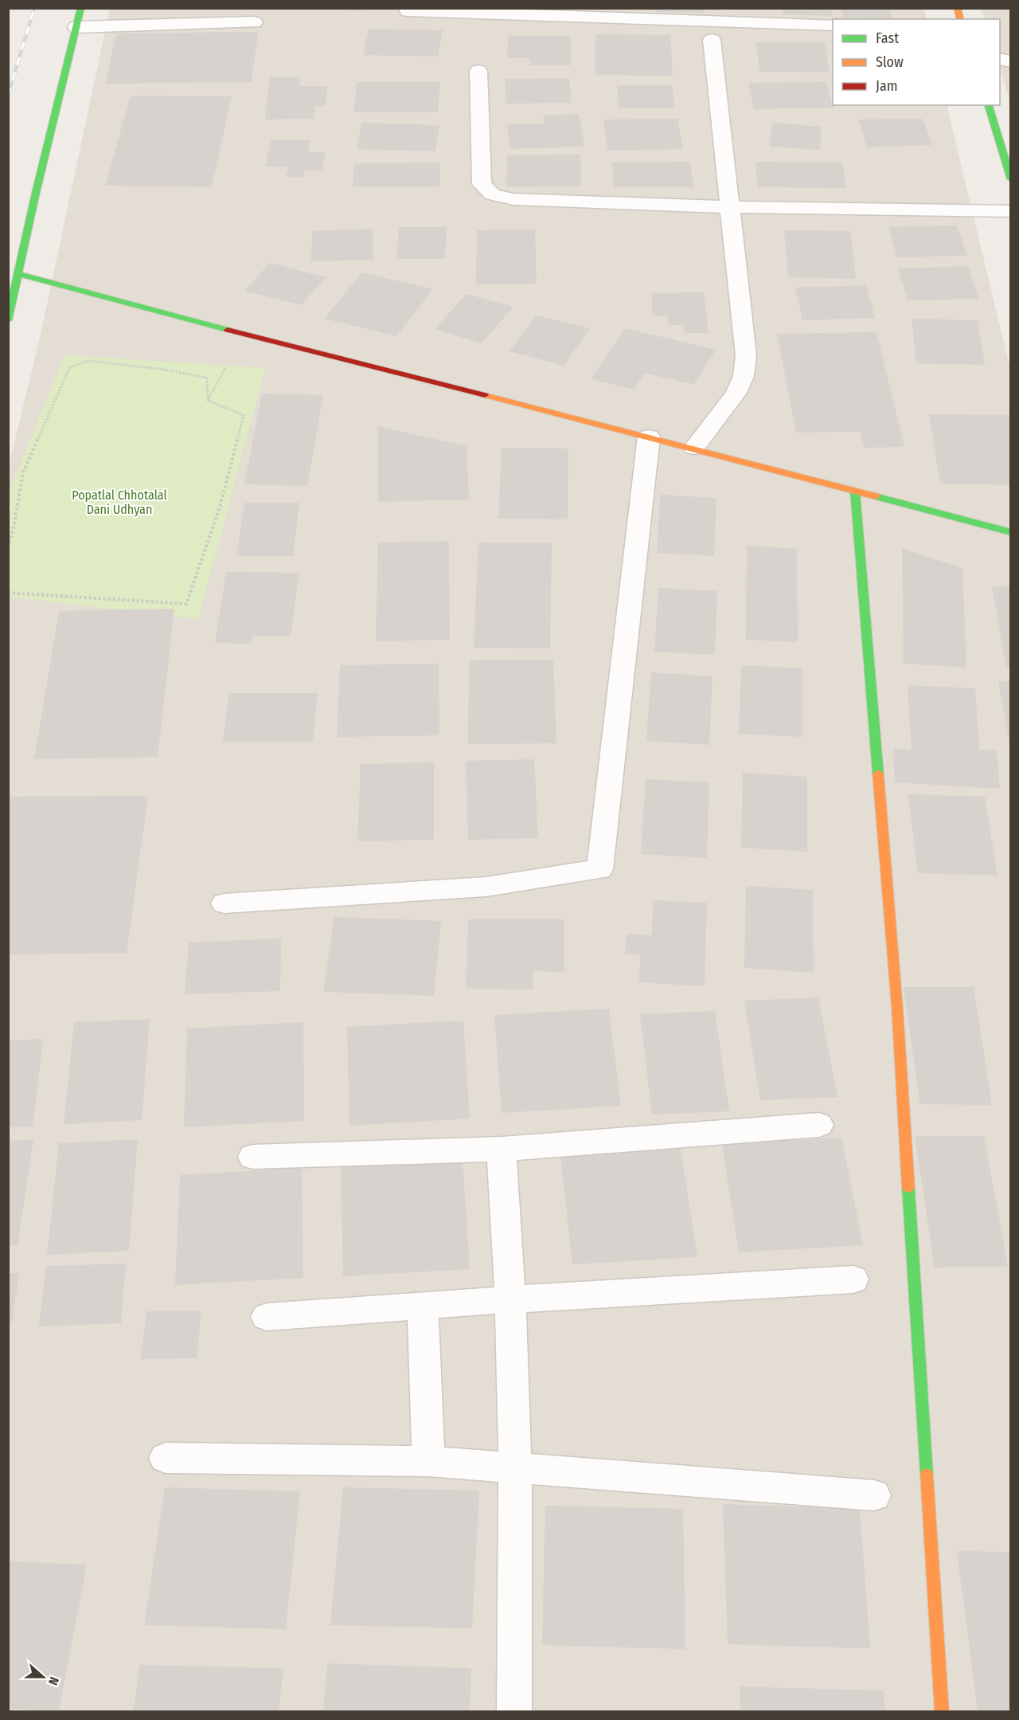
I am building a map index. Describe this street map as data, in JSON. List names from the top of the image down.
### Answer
{
  "parks": ["Popatlal Chhotalal Dani Udhyan"],
  "legend": ["Fast", "Slow", "Jam"],
  "north": "right"
}
